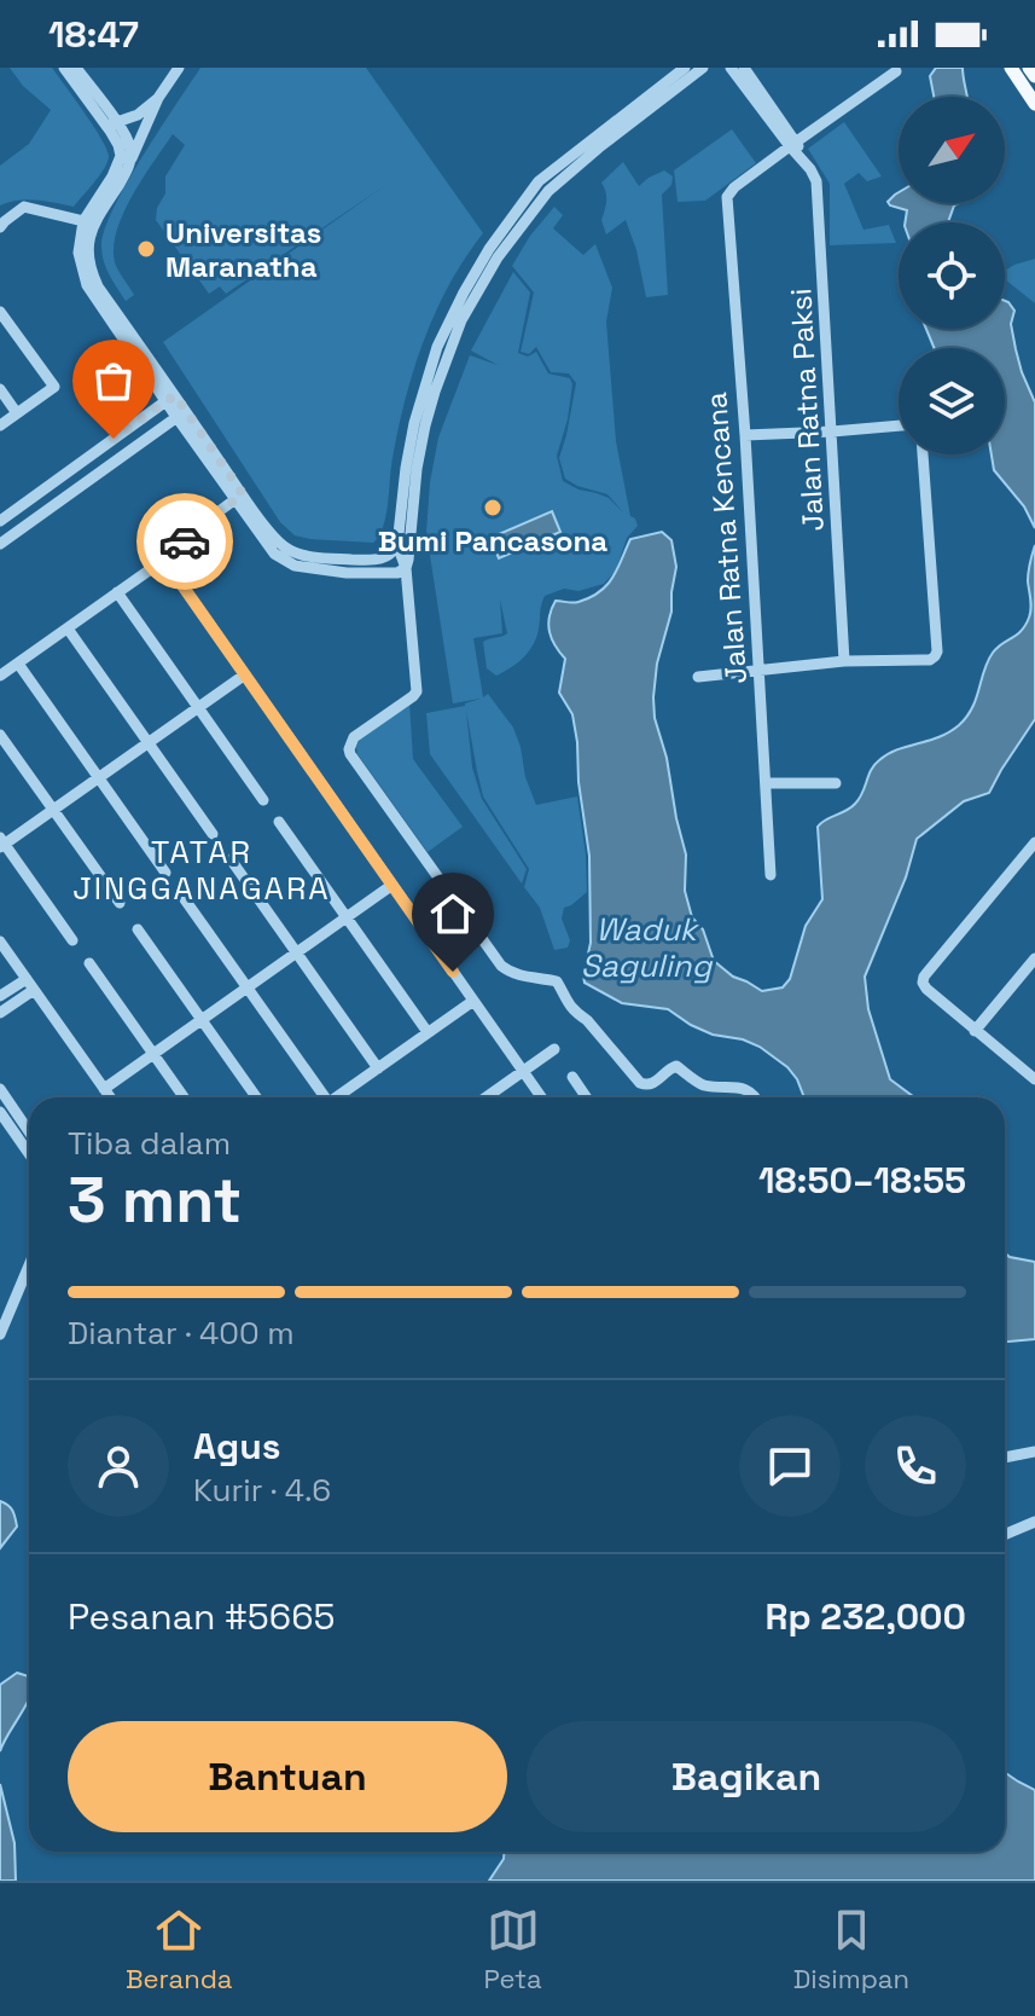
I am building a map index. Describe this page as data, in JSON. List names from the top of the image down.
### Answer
{
  "streets": {
    "street": ["Jalan Ratna Paksi", "Jalan Ratna Kencana"]
  },
  "crossings": [
    ["Jalan Ratna Paksi", "Jalan Ratna Kencana"]
  ],
  "districts": ["TATAR JINGGANAGARA"],
  "water": ["Waduk Saguling"],
  "places": ["Universitas Maranatha", "Bumi Pancasona"],
  "north": "top right",
  "page": {
    "status": "18:47",
    "heading": ["3 mnt", "Tiba dalam", "18:50–18:55"],
    "panel": [
      "Agus",
      "Kurir · 4.6",
      "Pesanan #5665",
      "Rp 232,000"
    ],
    "bar": "Diantar · 400 m",
    "buttons": ["Bantuan", "Bagikan"],
    "tabs": ["Beranda", "Peta", "Disimpan"]
  }
}
